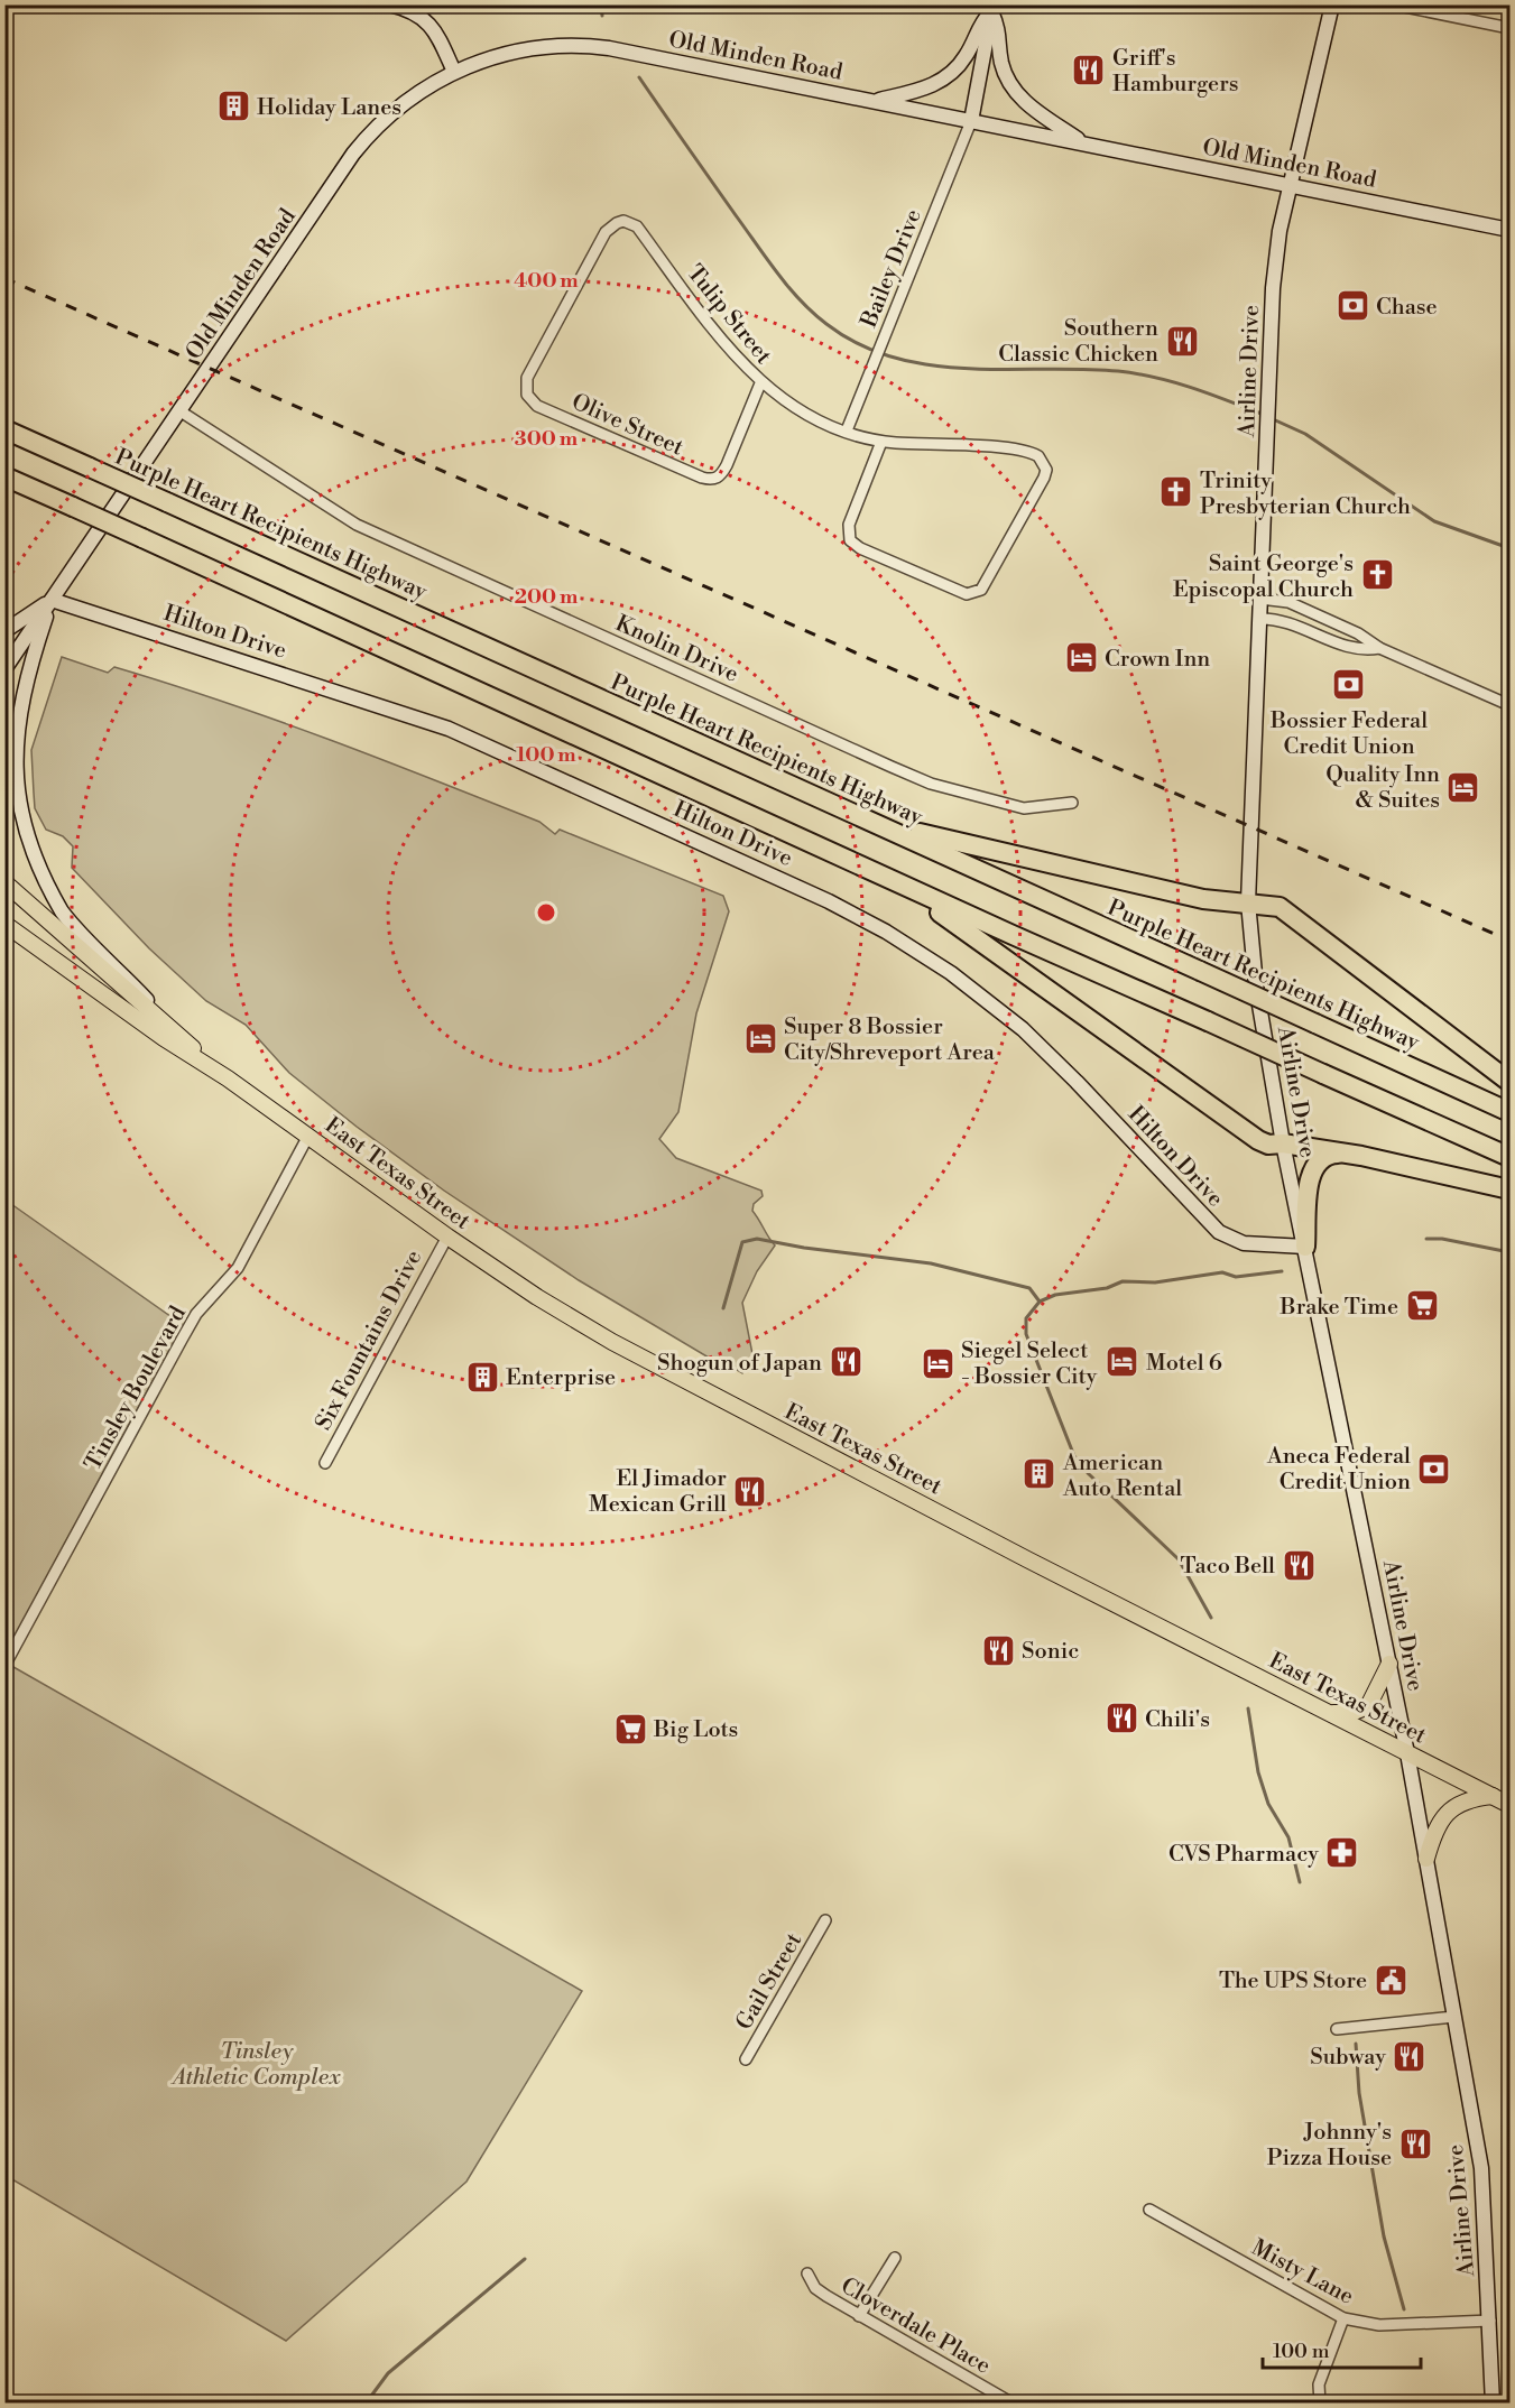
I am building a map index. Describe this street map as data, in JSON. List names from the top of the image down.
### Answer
{
  "streets": {
    "highway": ["Purple Heart Recipients Highway"],
    "main road": [
      "Old Minden Road",
      "Airline Drive",
      "Hilton Drive",
      "East Texas Street"
    ],
    "street": [
      "Bailey Drive",
      "Tulip Street",
      "Olive Street",
      "Knolin Drive",
      "Six Fountains Drive",
      "Tinsley Boulevard",
      "Gail Street",
      "Misty Lane",
      "Cloverdale Place"
    ]
  },
  "crossings": [
    ["Old Minden Road", "Bailey Drive"],
    ["Old Minden Road", "Airline Drive"],
    ["Old Minden Road", "Hilton Drive"],
    ["Old Minden Road", "Knolin Drive"],
    ["Bailey Drive", "Tulip Street"],
    ["Tulip Street", "Olive Street"],
    ["Airline Drive", "Hilton Drive"],
    ["Airline Drive", "East Texas Street"],
    ["Airline Drive", "Misty Lane"],
    ["East Texas Street", "Six Fountains Drive"],
    ["East Texas Street", "Tinsley Boulevard"]
  ],
  "parks": ["Tinsley Athletic Complex"],
  "places": {
    "restaurant": [
      "Griff's Hamburgers",
      "Southern Classic Chicken",
      "Shogun of Japan",
      "El Jimador Mexican Grill",
      "Taco Bell",
      "Sonic",
      "Chili's",
      "Subway",
      "Johnny's Pizza House"
    ],
    "building": ["Holiday Lanes", "Enterprise", "American Auto Rental"],
    "bank": ["Chase", "Bossier Federal Credit Union", "Aneca Federal Credit Union"],
    "church": ["Trinity Presbyterian Church", "Saint George's Episcopal Church"],
    "hotel": [
      "Crown Inn",
      "Quality Inn & Suites",
      "Super 8 Bossier City/Shreveport Area",
      "Motel 6",
      "Siegel Select - Bossier City"
    ],
    "supermarket": ["Brake Time", "Big Lots"],
    "pharmacy": ["CVS Pharmacy"],
    "public building": ["The UPS Store"]
  },
  "scale_bar": "100 m",
  "rings": [
    "400 m",
    "300 m",
    "200 m",
    "100 m"
  ]
}
